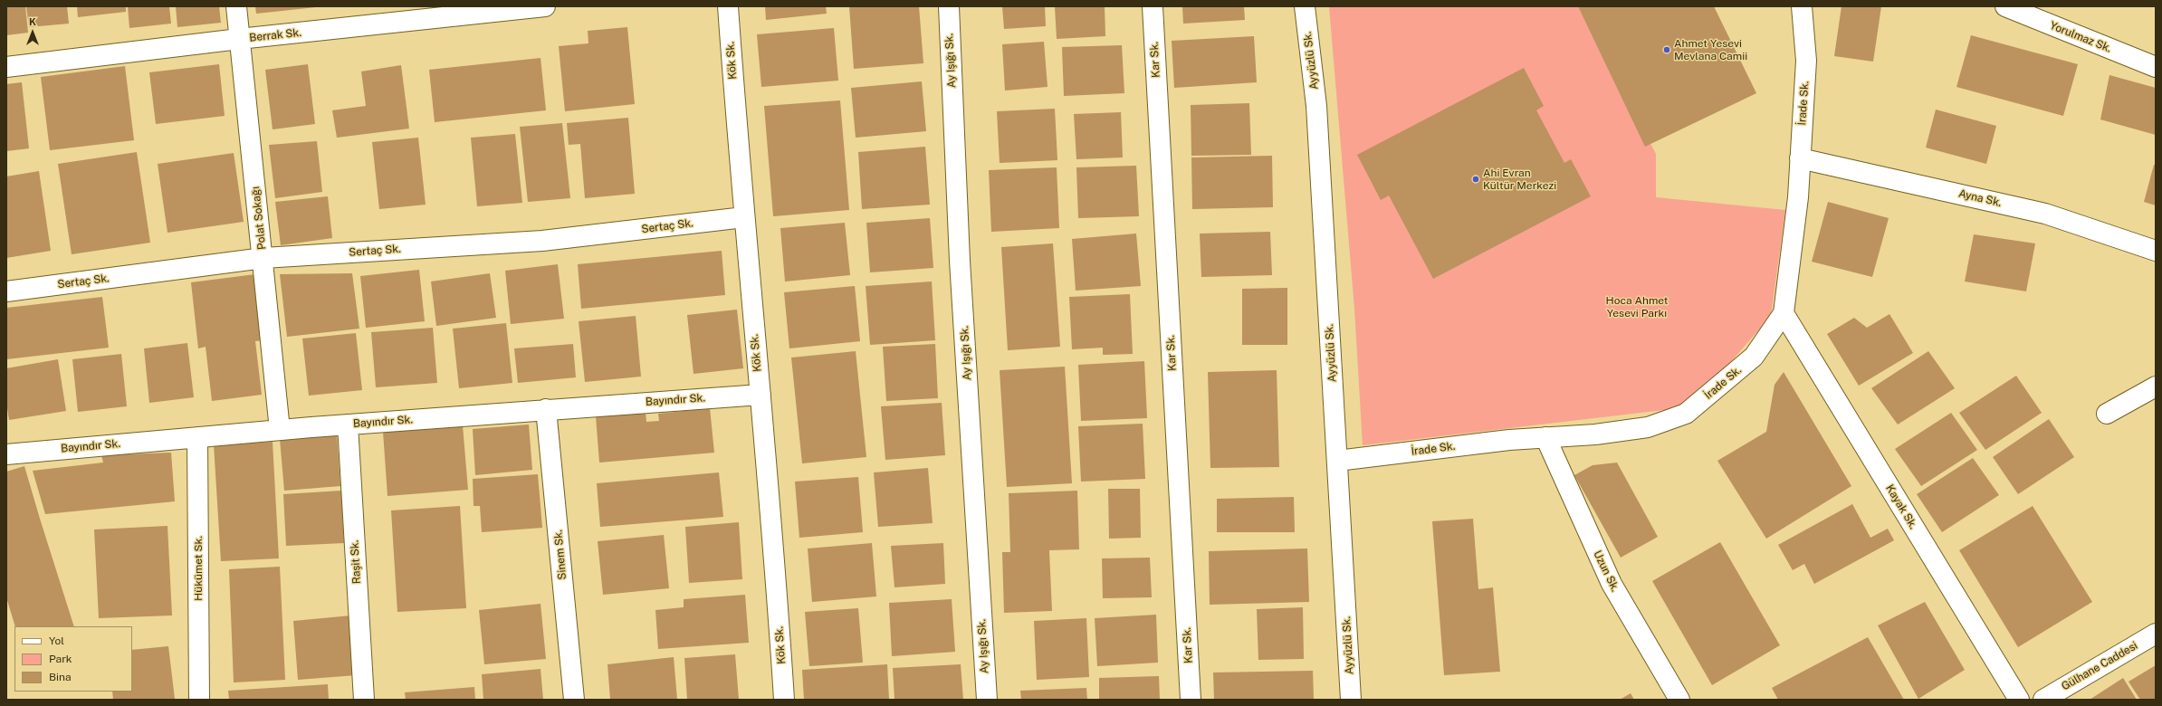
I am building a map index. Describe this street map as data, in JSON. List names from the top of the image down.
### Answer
{
  "streets": {
    "street": [
      "Berrak Sk.",
      "Yorulmaz Sk.",
      "Kar Sk.",
      "Kök Sk.",
      "Ay Işığı Sk.",
      "Ayyüzlü Sk.",
      "İrade Sk.",
      "Ayna Sk.",
      "Polat Sokağı",
      "Sertaç Sk.",
      "Bayındır Sk.",
      "Kayak Sk.",
      "Sinem Sk.",
      "Raşit Sk.",
      "Hükümet Sk.",
      "Uzun Sk.",
      "Gülhane Caddesi"
    ]
  },
  "crossings": [
    ["Berrak Sk.", "Polat Sokağı"],
    ["Kök Sk.", "Sertaç Sk."],
    ["Kök Sk.", "Bayındır Sk."],
    ["Ayyüzlü Sk.", "İrade Sk."],
    ["İrade Sk.", "Ayna Sk."],
    ["İrade Sk.", "Kayak Sk."],
    ["İrade Sk.", "Uzun Sk."],
    ["Polat Sokağı", "Sertaç Sk."],
    ["Polat Sokağı", "Bayındır Sk."],
    ["Bayındır Sk.", "Sinem Sk."],
    ["Bayındır Sk.", "Raşit Sk."],
    ["Bayındır Sk.", "Hükümet Sk."]
  ],
  "parks": ["Hoca Ahmet Yesevi Parkı"],
  "places": ["Ahmet Yesevi Mevlana Camii", "Ahi Evran Kültür Merkezi"],
  "legend": ["Yol", "Park", "Bina"],
  "north": "top"
}
